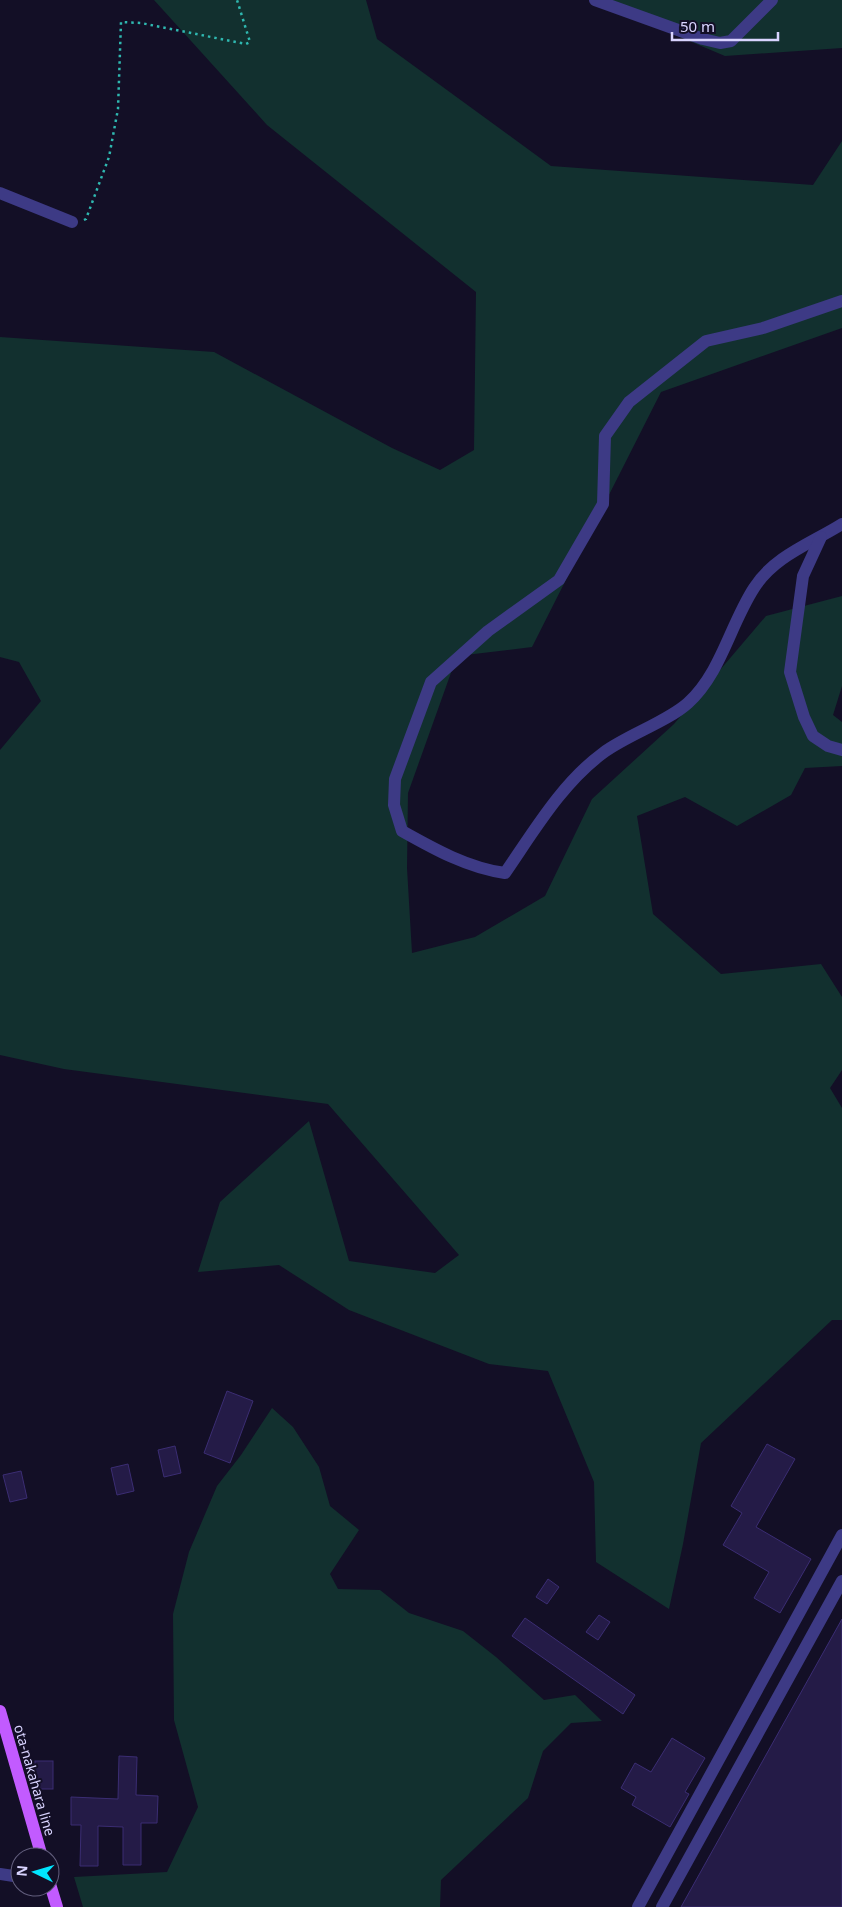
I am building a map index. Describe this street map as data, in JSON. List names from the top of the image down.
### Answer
{
  "streets": {
    "main road": ["ota-nakahara line"]
  },
  "scale_bar": "50 m",
  "north": "left"
}
